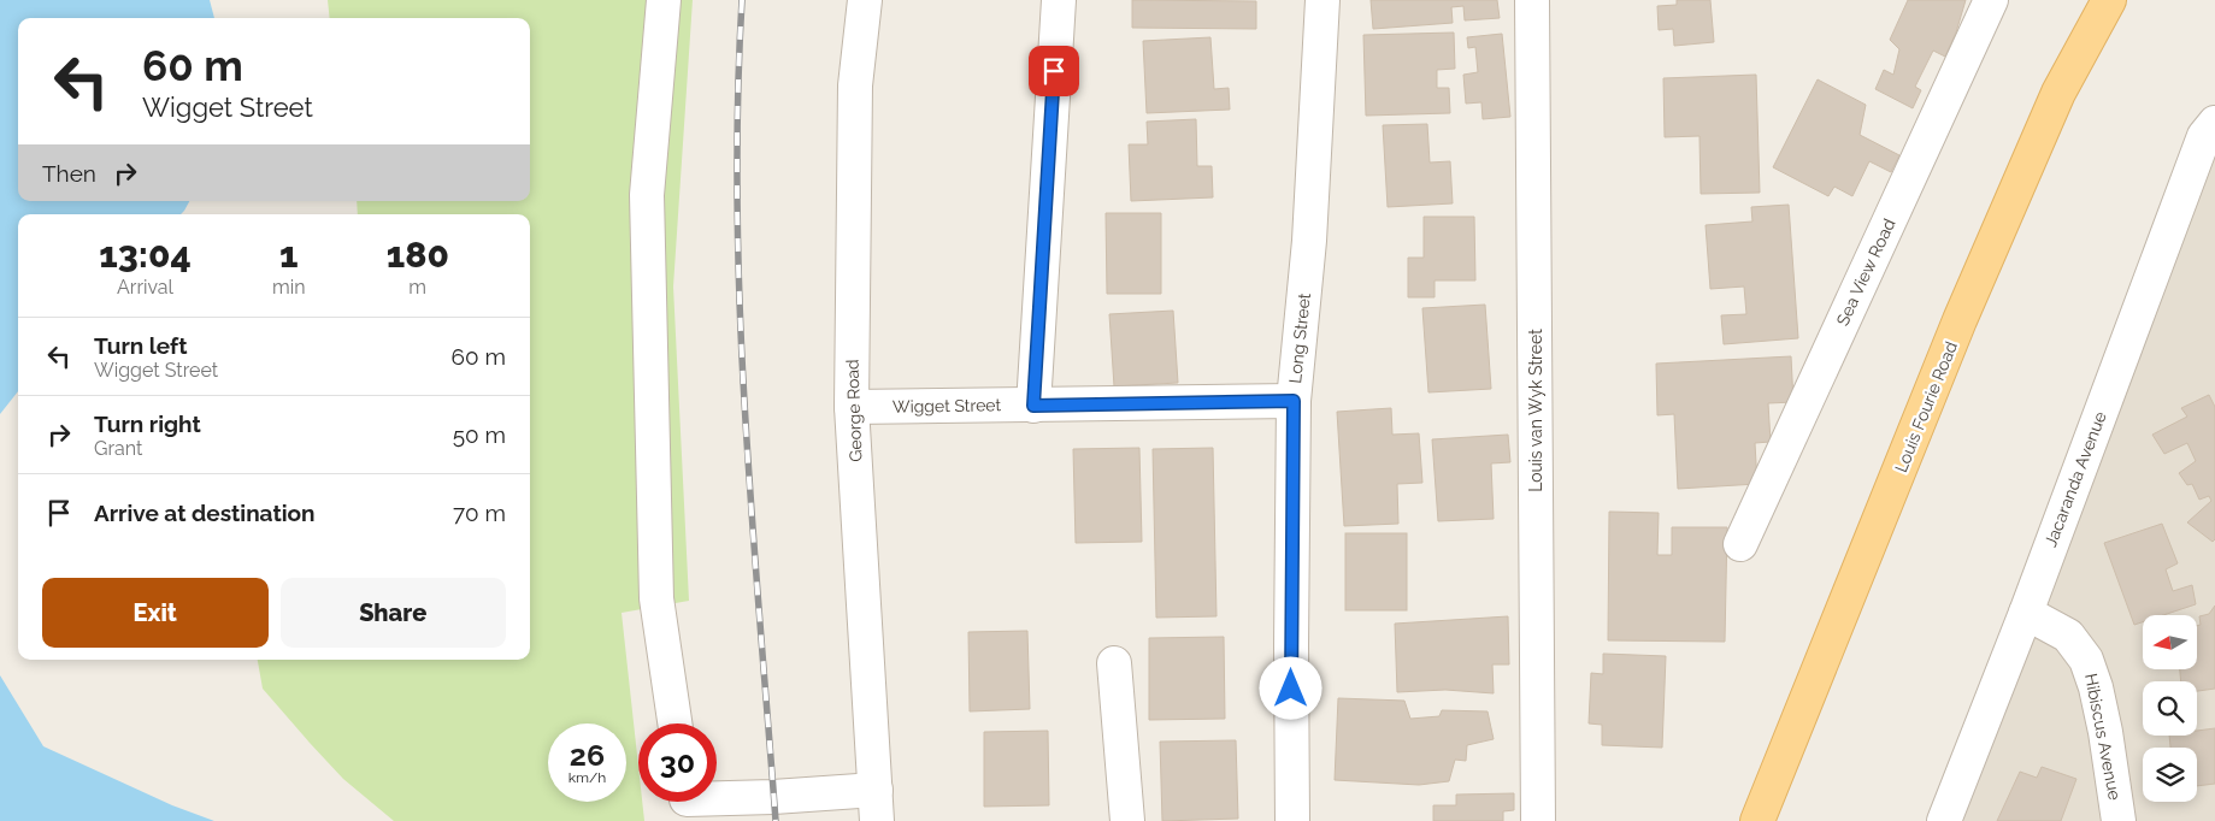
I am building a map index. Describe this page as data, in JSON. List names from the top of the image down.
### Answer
{
  "streets": {
    "main road": ["Louis Fourie Road"],
    "street": [
      "Sea View Road",
      "Long Street",
      "Wigget Street",
      "George Road",
      "Louis van Wyk Street",
      "Jacaranda Avenue",
      "Hibiscus Avenue"
    ]
  },
  "crossings": [
    ["Long Street", "Wigget Street"],
    ["Wigget Street", "George Road"],
    ["Jacaranda Avenue", "Hibiscus Avenue"]
  ],
  "north": "left",
  "page": {
    "turn": ["60 m", "Wigget Street"],
    "then": "Then",
    "eta": [
      "13:04",
      "Arrival",
      "1",
      "min",
      "180",
      "m"
    ],
    "list": [
      {
        "name": "Turn left",
        "note": "Wigget Street",
        "value": "60 m"
      },
      {
        "name": "Turn right",
        "note": "Grant",
        "value": "50 m"
      },
      {
        "name": "Arrive at destination",
        "value": "70 m"
      }
    ],
    "buttons": ["Exit", "Share"],
    "speed": "26 km/h",
    "limit": "30"
  }
}
